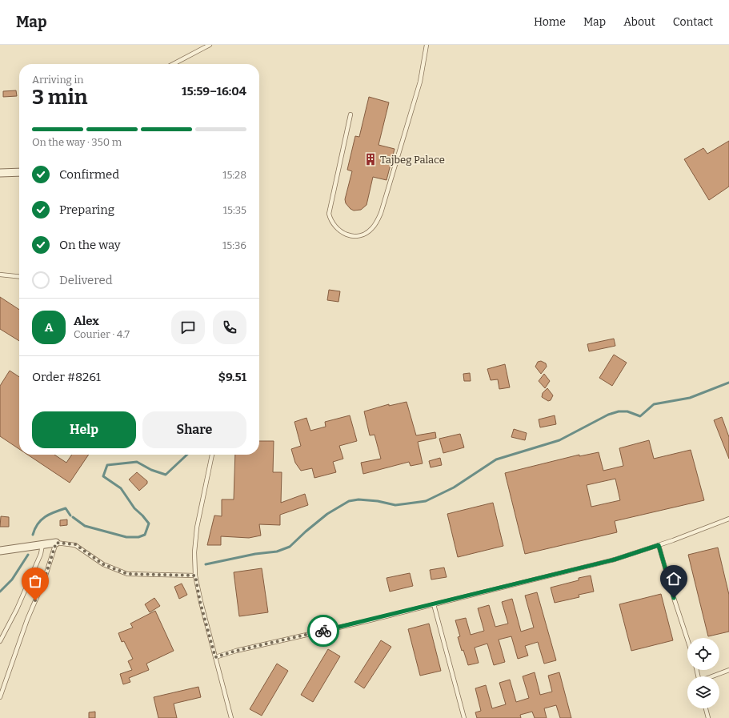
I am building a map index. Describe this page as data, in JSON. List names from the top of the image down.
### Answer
{
  "places": {
    "building": ["Tajbeg Palace"]
  },
  "page": {
    "header": "Map",
    "nav": [
      "Home",
      "Map",
      "About",
      "Contact"
    ],
    "heading": ["3 min", "Arriving in", "15:59–16:04"],
    "panel": [
      "Alex",
      "Courier · 4.7",
      "Order #8261",
      "$9.51"
    ],
    "bar": "On the way · 350 m",
    "list": [
      ["Confirmed", "15:28"],
      ["Preparing", "15:35"],
      ["On the way", "15:36"],
      "Delivered"
    ],
    "round": "A",
    "buttons": ["Help", "Share"]
  }
}
